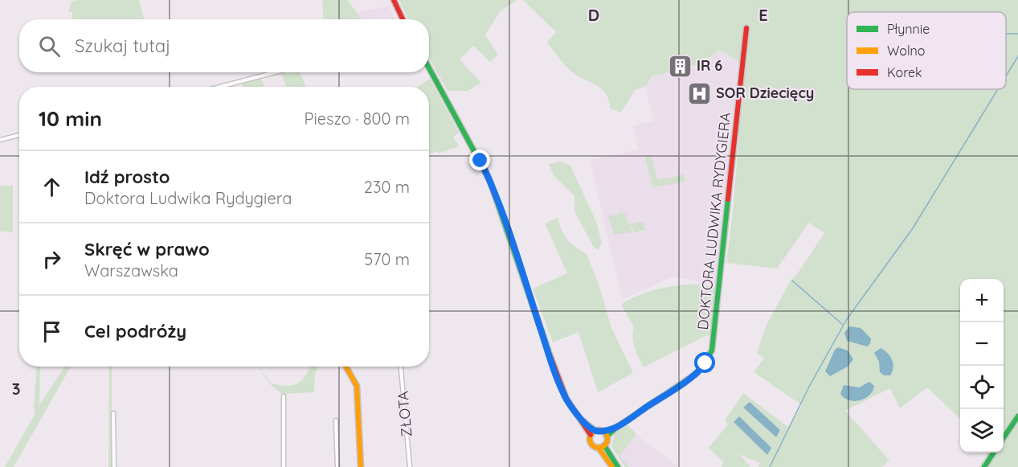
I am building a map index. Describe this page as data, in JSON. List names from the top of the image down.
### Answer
{
  "streets": {
    "street": ["DOKTORA LUDWIKA RYDYGIERA", "ZŁOTA"]
  },
  "places": {
    "building": ["IR 6"],
    "hospital": ["SOR Dziecięcy"]
  },
  "legend": ["Płynnie", "Wolno", "Korek"],
  "page": {
    "search": "Szukaj tutaj",
    "heading": ["10 min", "Pieszo · 800 m"],
    "list": [
      ["Idź prosto", "Doktora Ludwika Rydygiera", "230 m"],
      ["Skręć w prawo", "Warszawska", "570 m"],
      "Cel podróży"
    ],
    "map_buttons": ["+", "−"]
  },
  "grid": {
    "columns": ["D", "E"],
    "rows": ["3"]
  }
}
